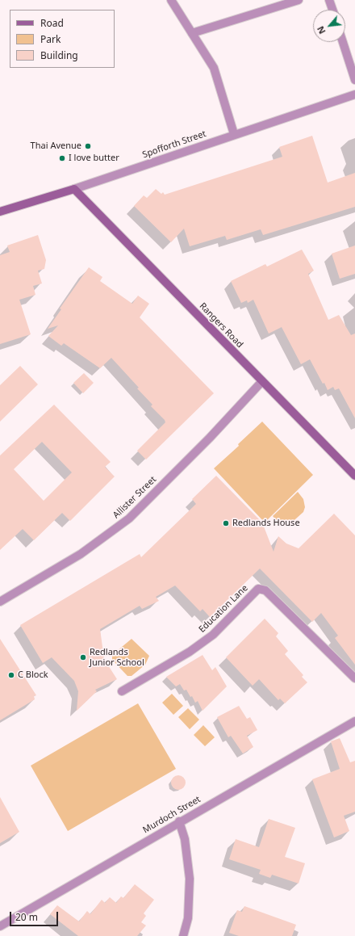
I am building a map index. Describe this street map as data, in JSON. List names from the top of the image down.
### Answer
{
  "streets": {
    "main road": ["Spofforth Street", "Rangers Road"],
    "street": ["Allister Street", "Education Lane", "Murdoch Street"]
  },
  "crossings": [
    ["Spofforth Street", "Rangers Road"],
    ["Rangers Road", "Allister Street"]
  ],
  "places": [
    "Thai Avenue",
    "I love butter",
    "Redlands House",
    "Redlands Junior School",
    "C Block"
  ],
  "legend": ["Road", "Park", "Building"],
  "scale_bar": "20 m",
  "north": "bottom left"
}
